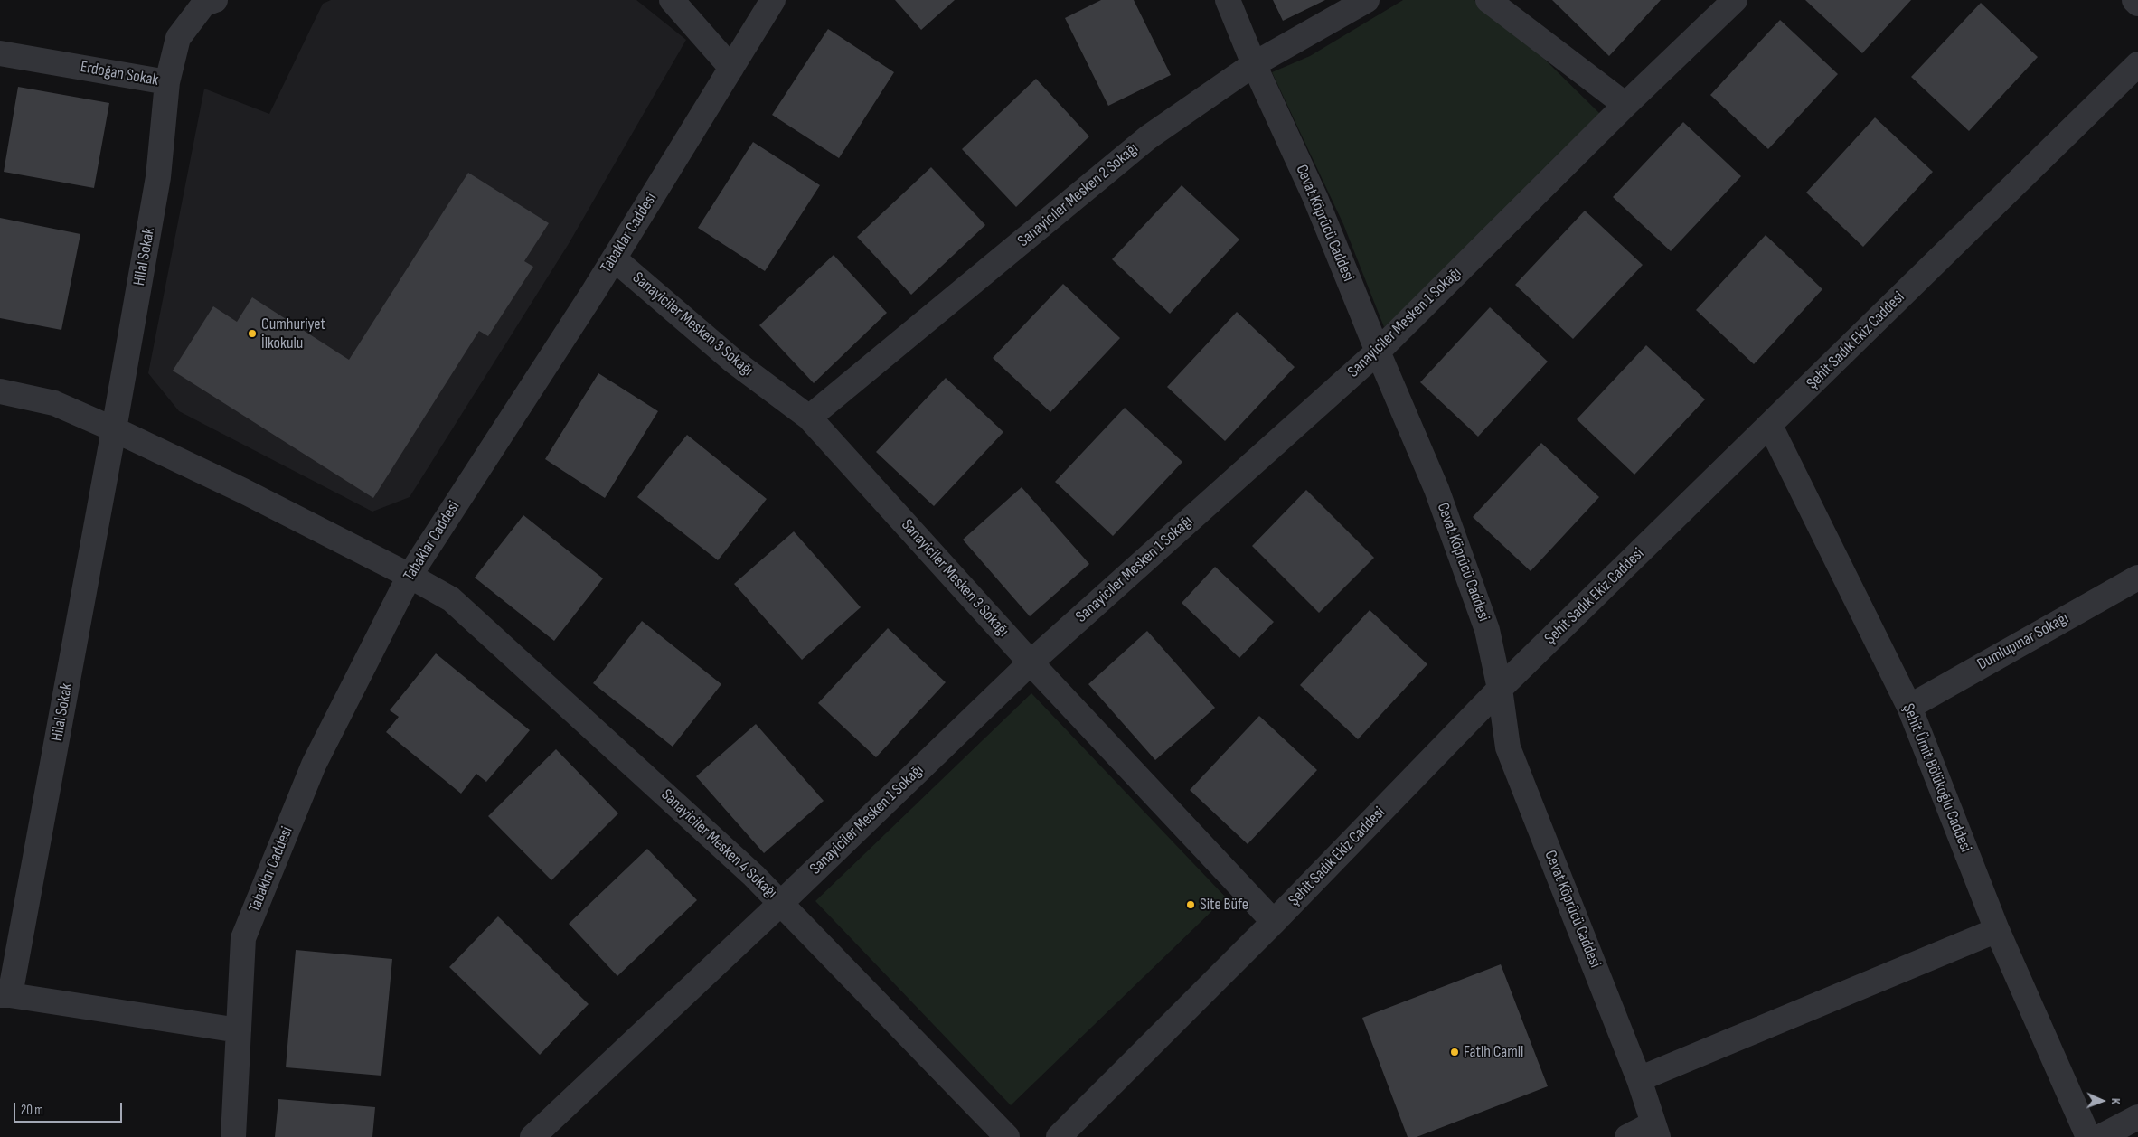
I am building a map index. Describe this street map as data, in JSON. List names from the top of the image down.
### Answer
{
  "streets": {
    "street": [
      "Erdoğan Sokak",
      "Sanayiciler Mesken 2 Sokağı",
      "Cevat Köprücü Caddesi",
      "Tabaklar Caddesi",
      "Hilal Sokak",
      "Sanayiciler Mesken 1 Sokağı",
      "Sanayiciler Mesken 3 Sokağı",
      "Şehit Sadık Ekiz Caddesi",
      "Dumlupınar Sokağı",
      "Şehit Ümit Bölükoğlu Caddesi",
      "Sanayiciler Mesken 4 Sokağı"
    ]
  },
  "crossings": [
    ["Erdoğan Sokak", "Hilal Sokak"],
    ["Sanayiciler Mesken 2 Sokağı", "Cevat Köprücü Caddesi"],
    ["Sanayiciler Mesken 2 Sokağı", "Sanayiciler Mesken 3 Sokağı"],
    ["Cevat Köprücü Caddesi", "Sanayiciler Mesken 1 Sokağı"],
    ["Cevat Köprücü Caddesi", "Şehit Sadık Ekiz Caddesi"],
    ["Tabaklar Caddesi", "Sanayiciler Mesken 3 Sokağı"],
    ["Tabaklar Caddesi", "Sanayiciler Mesken 4 Sokağı"],
    ["Sanayiciler Mesken 1 Sokağı", "Sanayiciler Mesken 3 Sokağı"],
    ["Sanayiciler Mesken 1 Sokağı", "Sanayiciler Mesken 4 Sokağı"],
    ["Sanayiciler Mesken 3 Sokağı", "Şehit Sadık Ekiz Caddesi"],
    ["Şehit Sadık Ekiz Caddesi", "Şehit Ümit Bölükoğlu Caddesi"],
    ["Dumlupınar Sokağı", "Şehit Ümit Bölükoğlu Caddesi"]
  ],
  "places": ["Cumhuriyet İlkokulu", "Site Büfe", "Fatih Camii"],
  "scale_bar": "20 m",
  "north": "right"
}
